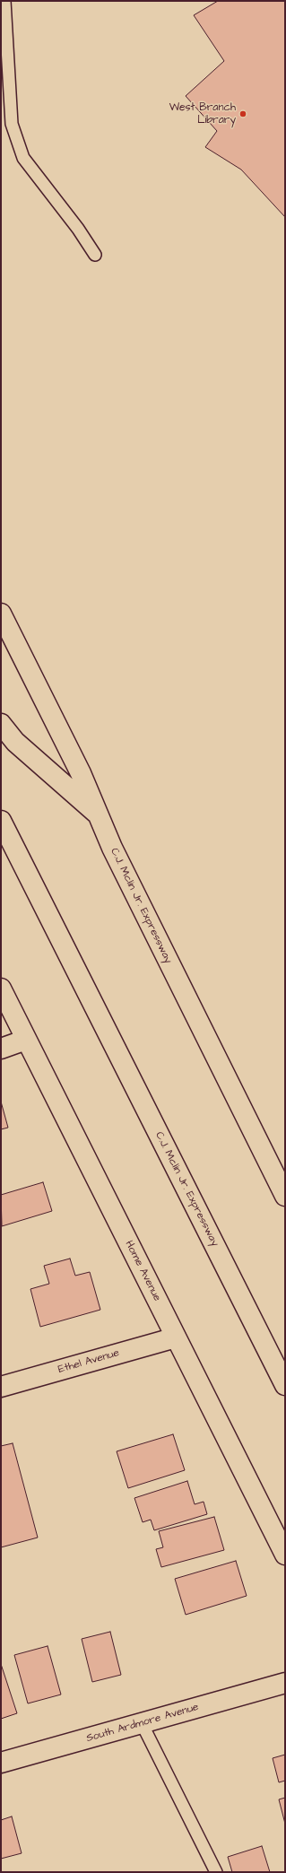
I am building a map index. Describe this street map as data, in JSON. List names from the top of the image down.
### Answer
{
  "streets": {
    "main road": [
      "C.J. Mclin Jr. Expressway",
      "Home Avenue",
      "Ethel Avenue",
      "South Ardmore Avenue"
    ]
  },
  "crossings": [
    ["Home Avenue", "Ethel Avenue"]
  ],
  "places": ["West Branch Library"]
}
